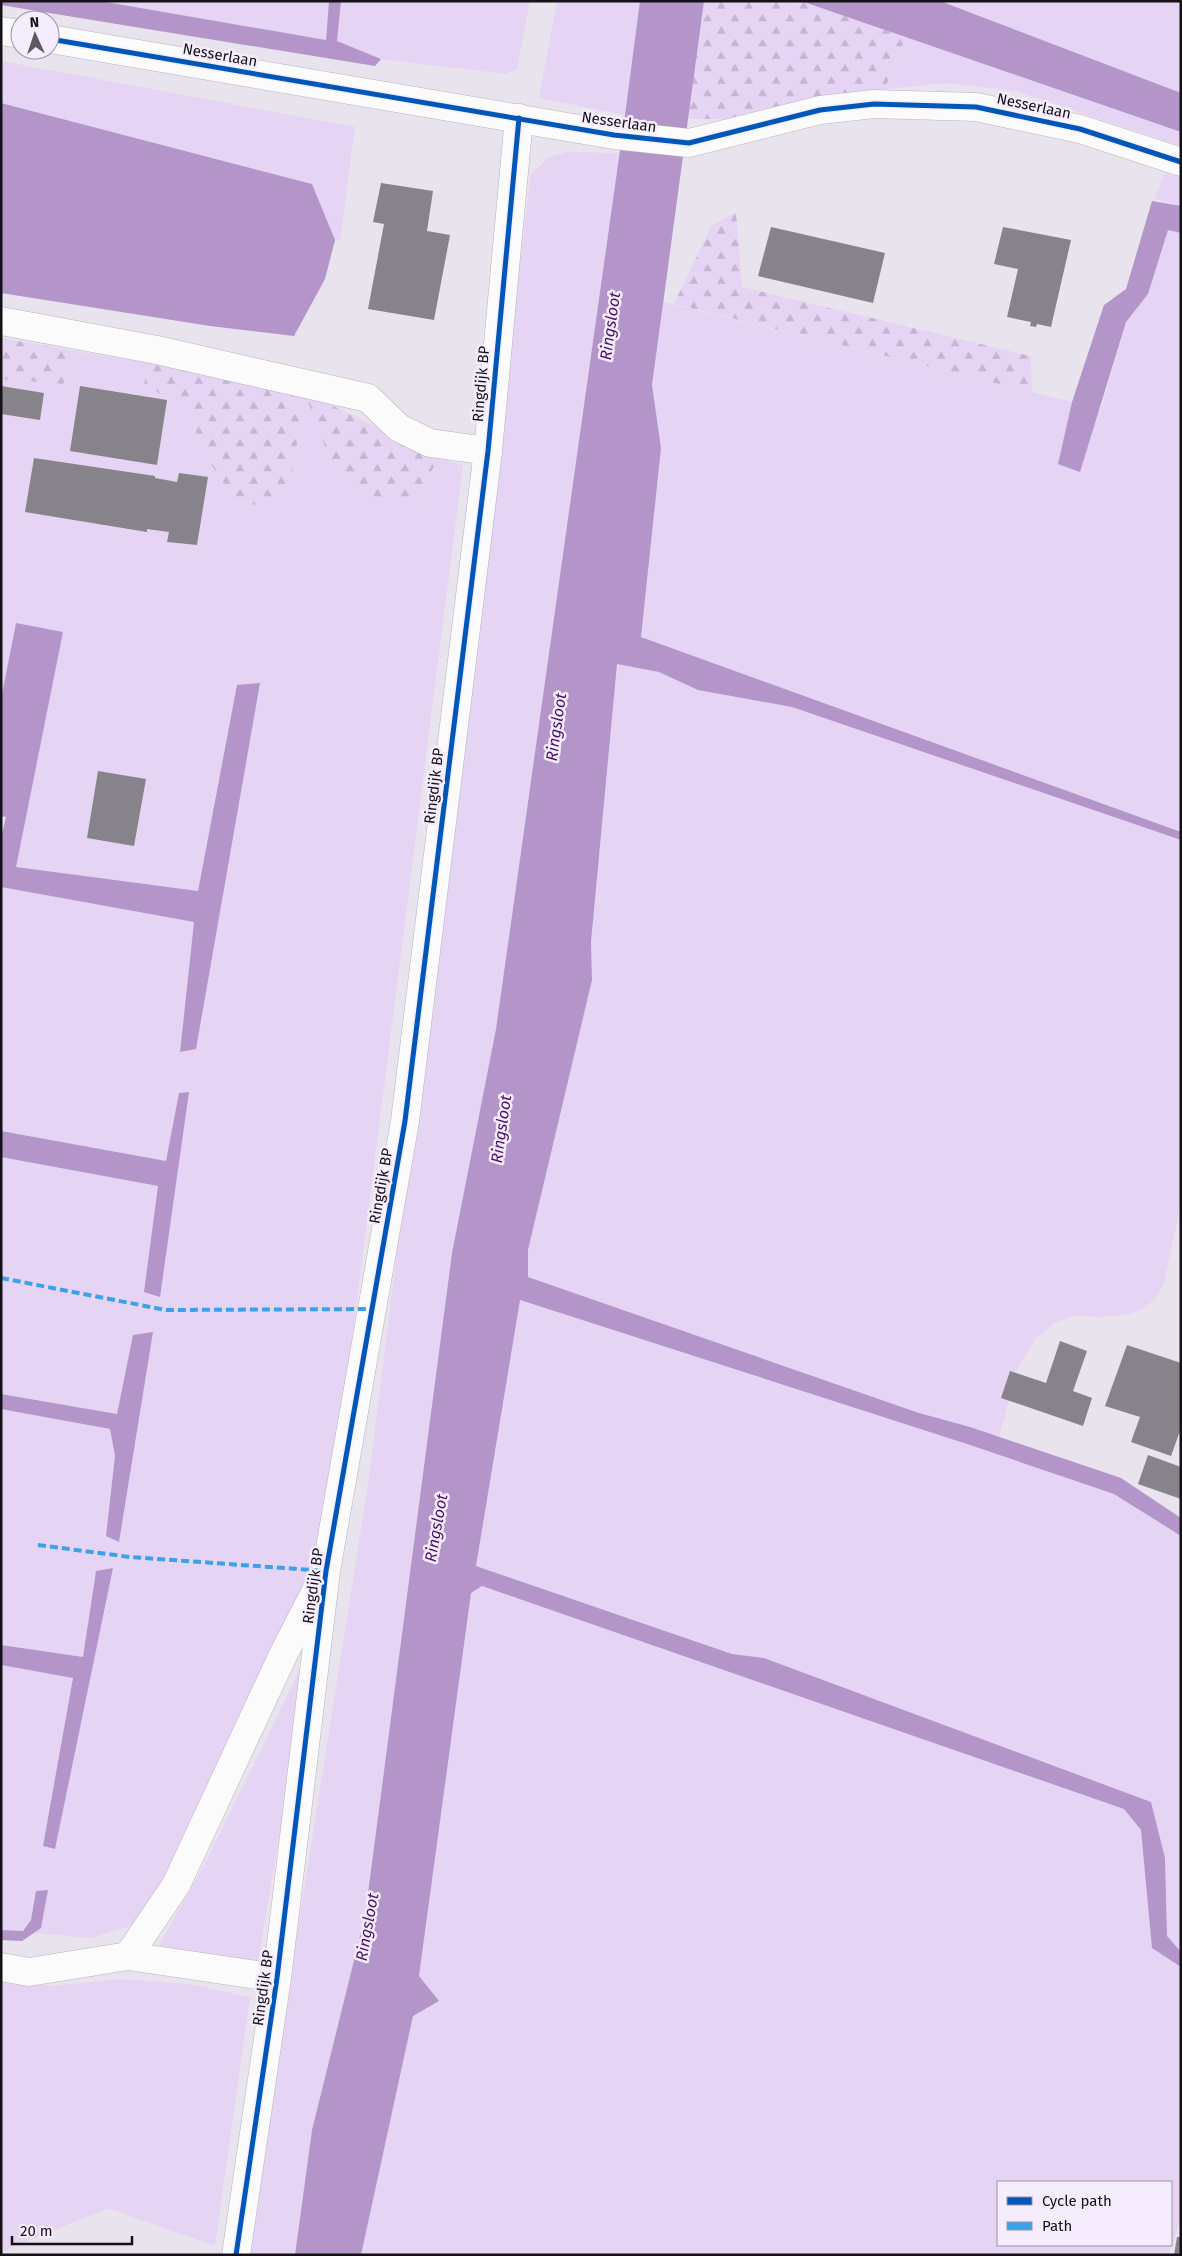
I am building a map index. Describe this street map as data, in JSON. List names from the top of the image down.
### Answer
{
  "streets": {
    "street": ["Nesserlaan", "Ringdijk BP"]
  },
  "crossings": [
    ["Nesserlaan", "Ringdijk BP"]
  ],
  "water": ["Ringsloot"],
  "legend": ["Cycle path", "Path"],
  "scale_bar": "20 m",
  "north": "top"
}
